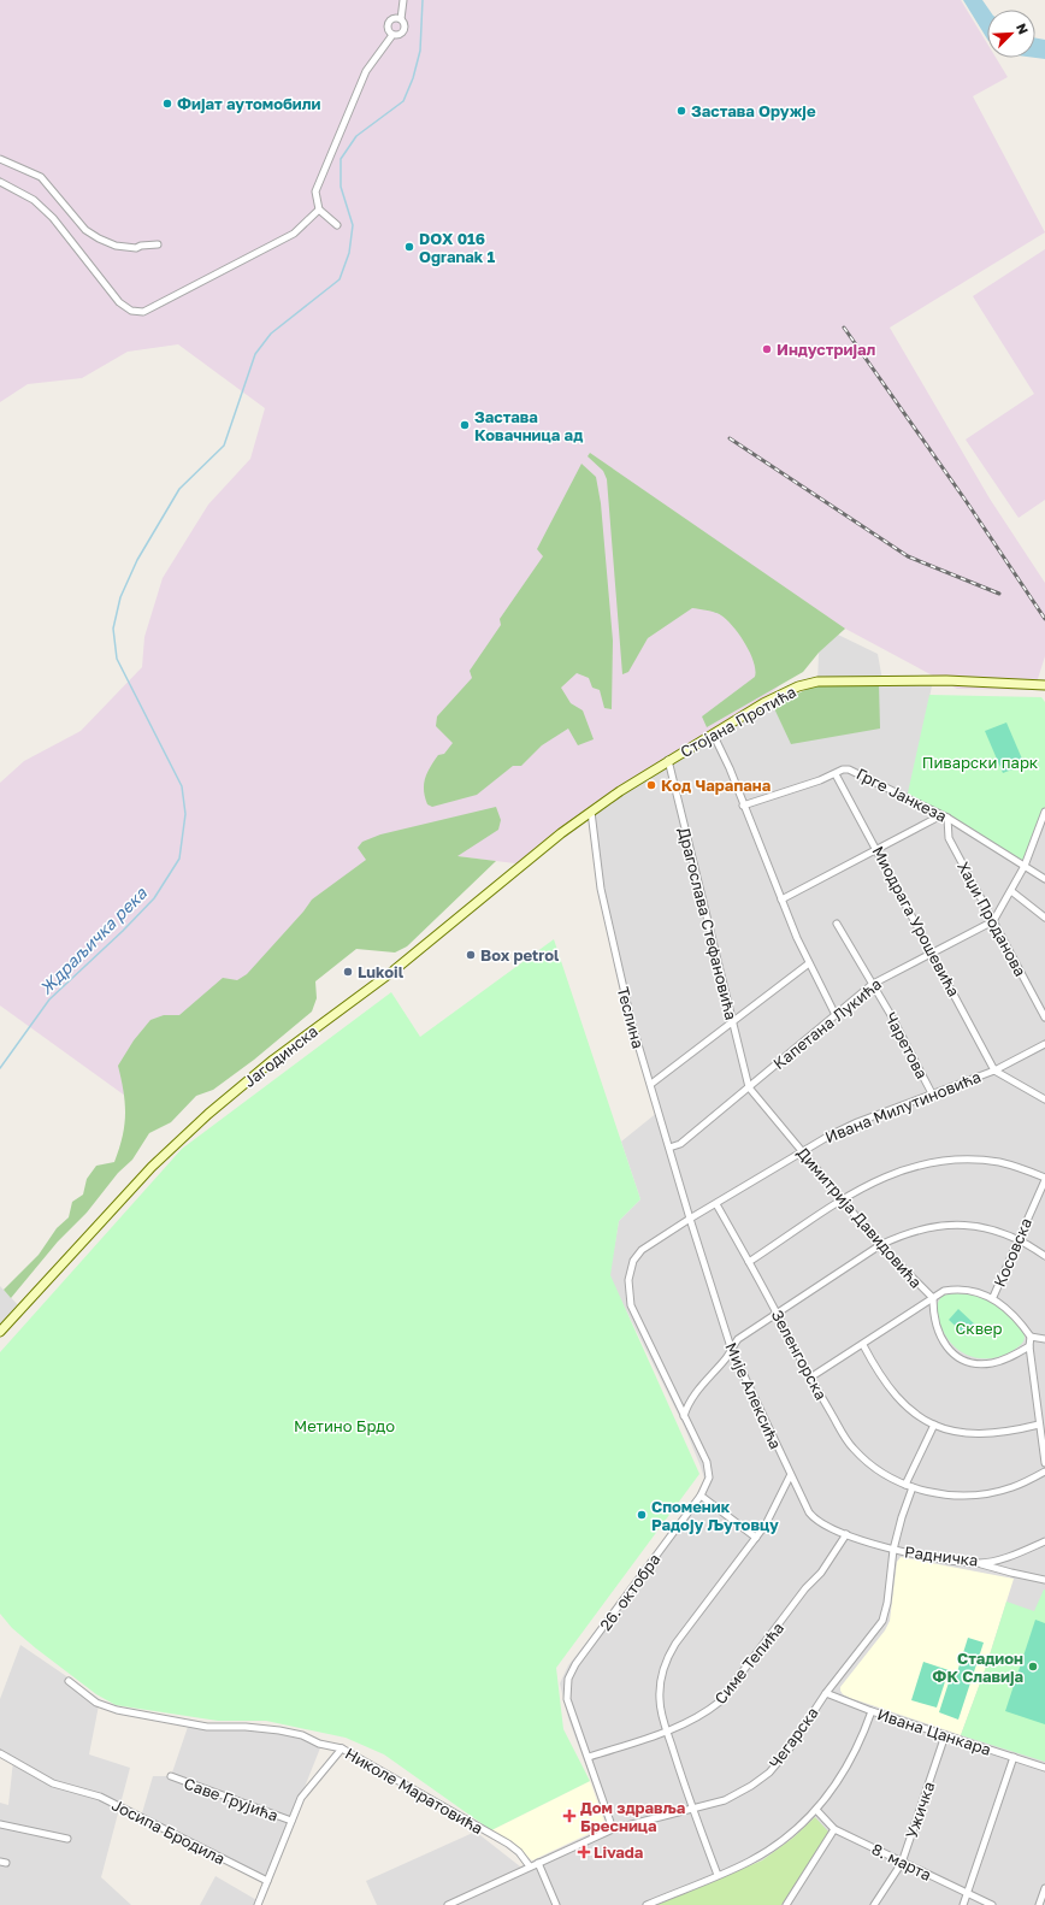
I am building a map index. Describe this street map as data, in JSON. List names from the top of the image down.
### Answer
{
  "streets": {
    "main road": ["Стојана Протића", "Јагодинска"],
    "street": [
      "Грге Јанкеза",
      "Хаџи Проданова",
      "Миодрага Урошевића",
      "Драгослава Стефановића",
      "Теслина",
      "Капетана Лукића",
      "Чаретова",
      "Ивана Милутиновића",
      "Димитрија Давидовића",
      "Косовска",
      "Зеленгорска",
      "Мије Алексића",
      "Радничка",
      "26. октобра",
      "Симе Тепића",
      "Ивана Цанкара",
      "Чегарска",
      "Николе Маратовића",
      "Саве Грујића",
      "Ужичка",
      "Јосипа Бродила",
      "8. марта"
    ]
  },
  "crossings": [
    ["Стојана Протића", "Драгослава Стефановића"],
    ["Стојана Протића", "Теслина"],
    ["Стојана Протића", "Јагодинска"],
    ["Грге Јанкеза", "Хаџи Проданова"],
    ["Грге Јанкеза", "Миодрага Урошевића"],
    ["Хаџи Проданова", "Капетана Лукића"],
    ["Миодрага Урошевића", "Капетана Лукића"],
    ["Миодрага Урошевића", "Ивана Милутиновића"],
    ["Драгослава Стефановића", "Капетана Лукића"],
    ["Драгослава Стефановића", "Димитрија Давидовића"],
    ["Теслина", "Капетана Лукића"],
    ["Теслина", "Јагодинска"],
    ["Теслина", "Ивана Милутиновића"],
    ["Теслина", "Мије Алексића"],
    ["Капетана Лукића", "Чаретова"],
    ["Капетана Лукића", "Димитрија Давидовића"],
    ["Чаретова", "Ивана Милутиновића"],
    ["Ивана Милутиновића", "Димитрија Давидовића"],
    ["Ивана Милутиновића", "Зеленгорска"],
    ["Ивана Милутиновића", "Мије Алексића"],
    ["Ивана Милутиновића", "26. октобра"],
    ["Димитрија Давидовића", "Косовска"],
    ["Мије Алексића", "Радничка"],
    ["Мије Алексића", "Симе Тепића"],
    ["Мије Алексића", "Чегарска"],
    ["Радничка", "Чегарска"],
    ["26. октобра", "Симе Тепића"],
    ["Ивана Цанкара", "Чегарска"],
    ["Ивана Цанкара", "Ужичка"],
    ["Чегарска", "Николе Маратовића"],
    ["Ужичка", "8. марта"]
  ],
  "water": ["Ждраљичка река"],
  "parks": ["Пиварски парк", "Сквер", "Метино Брдо"],
  "places": {
    "other": [
      "Фијат аутомобили",
      "Застава Оружје",
      "DOX 016 Ogranak 1",
      "Индустријал",
      "Застава Ковачница ад",
      "Код Чарапана",
      "Box petrol",
      "Lukoil",
      "Споменик Радоју Љутовцу",
      "Стадион ФК Славија"
    ],
    "health": ["Дом здравља Бресница", "Livada"]
  },
  "north": "top right"
}
